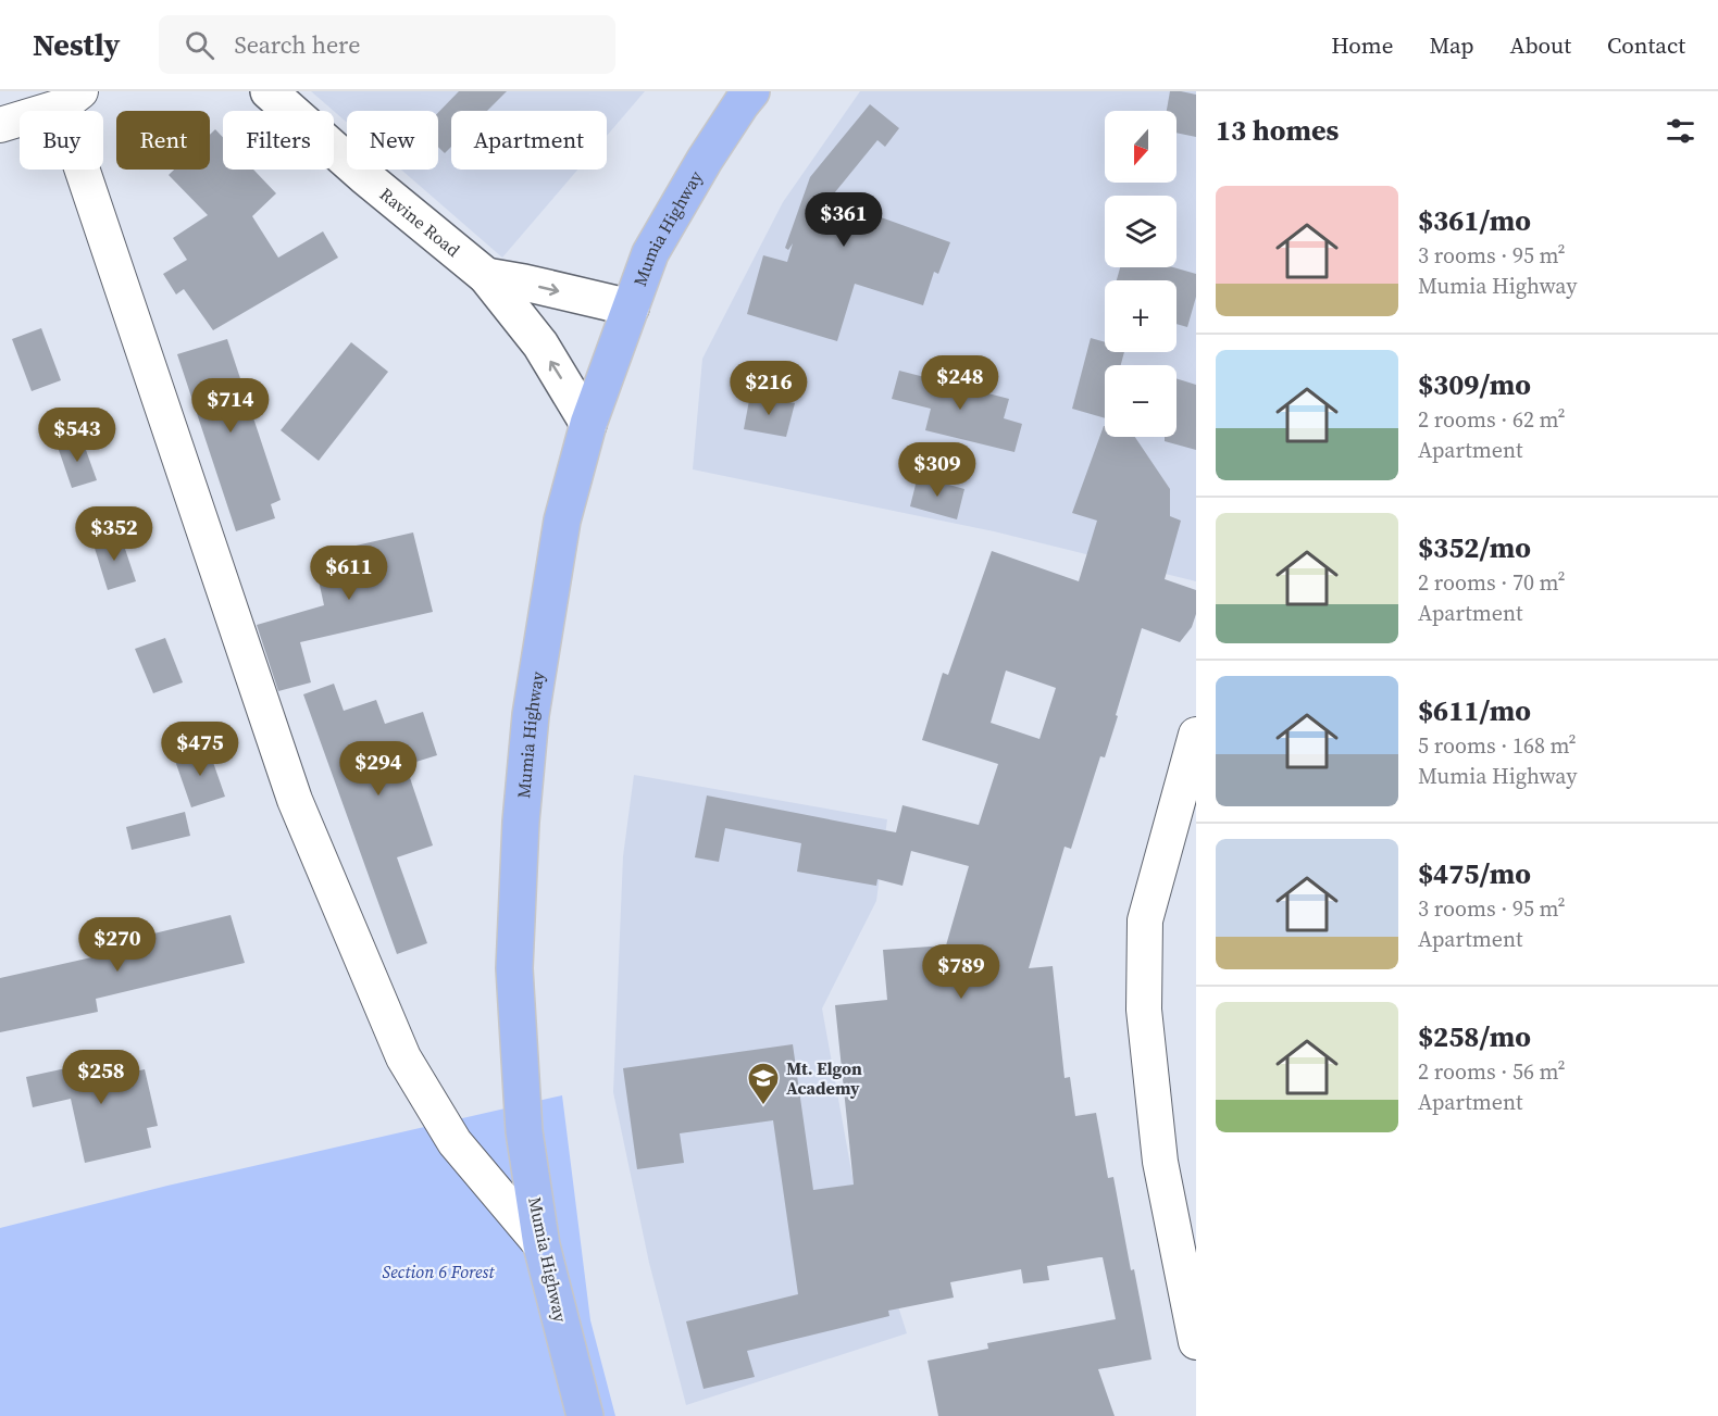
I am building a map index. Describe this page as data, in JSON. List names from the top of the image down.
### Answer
{
  "streets": {
    "highway": ["Mumia Highway"],
    "street": ["Ravine Road"]
  },
  "crossings": [
    ["Ravine Road", "Mumia Highway"]
  ],
  "parks": ["Section 6 Forest"],
  "places": {
    "school or university": ["Mt. Elgon Academy"]
  },
  "north": "bottom",
  "page": {
    "header": "Nestly",
    "search": "Search here",
    "nav": [
      "Home",
      "Map",
      "About",
      "Contact"
    ],
    "heading": "13 homes",
    "map_buttons": ["+", "−"],
    "chip": [
      "Buy",
      "Rent",
      "Filters",
      "New",
      "Apartment"
    ],
    "list": [
      {
        "name": "$361/mo",
        "note": "3 rooms · 95 m² · Mumia Highway"
      },
      {
        "name": "$309/mo",
        "note": "2 rooms · 62 m² · Apartment"
      },
      {
        "name": "$352/mo",
        "note": "2 rooms · 70 m² · Apartment"
      },
      {
        "name": "$611/mo",
        "note": "5 rooms · 168 m² · Mumia Highway"
      },
      {
        "name": "$475/mo",
        "note": "3 rooms · 95 m² · Apartment"
      },
      {
        "name": "$258/mo",
        "note": "2 rooms · 56 m² · Apartment"
      }
    ],
    "price": [
      "$361",
      "$248",
      "$216",
      "$714",
      "$543",
      "$309",
      "$352",
      "$611",
      "$475",
      "$294",
      "$270",
      "$789",
      "$258"
    ]
  }
}
